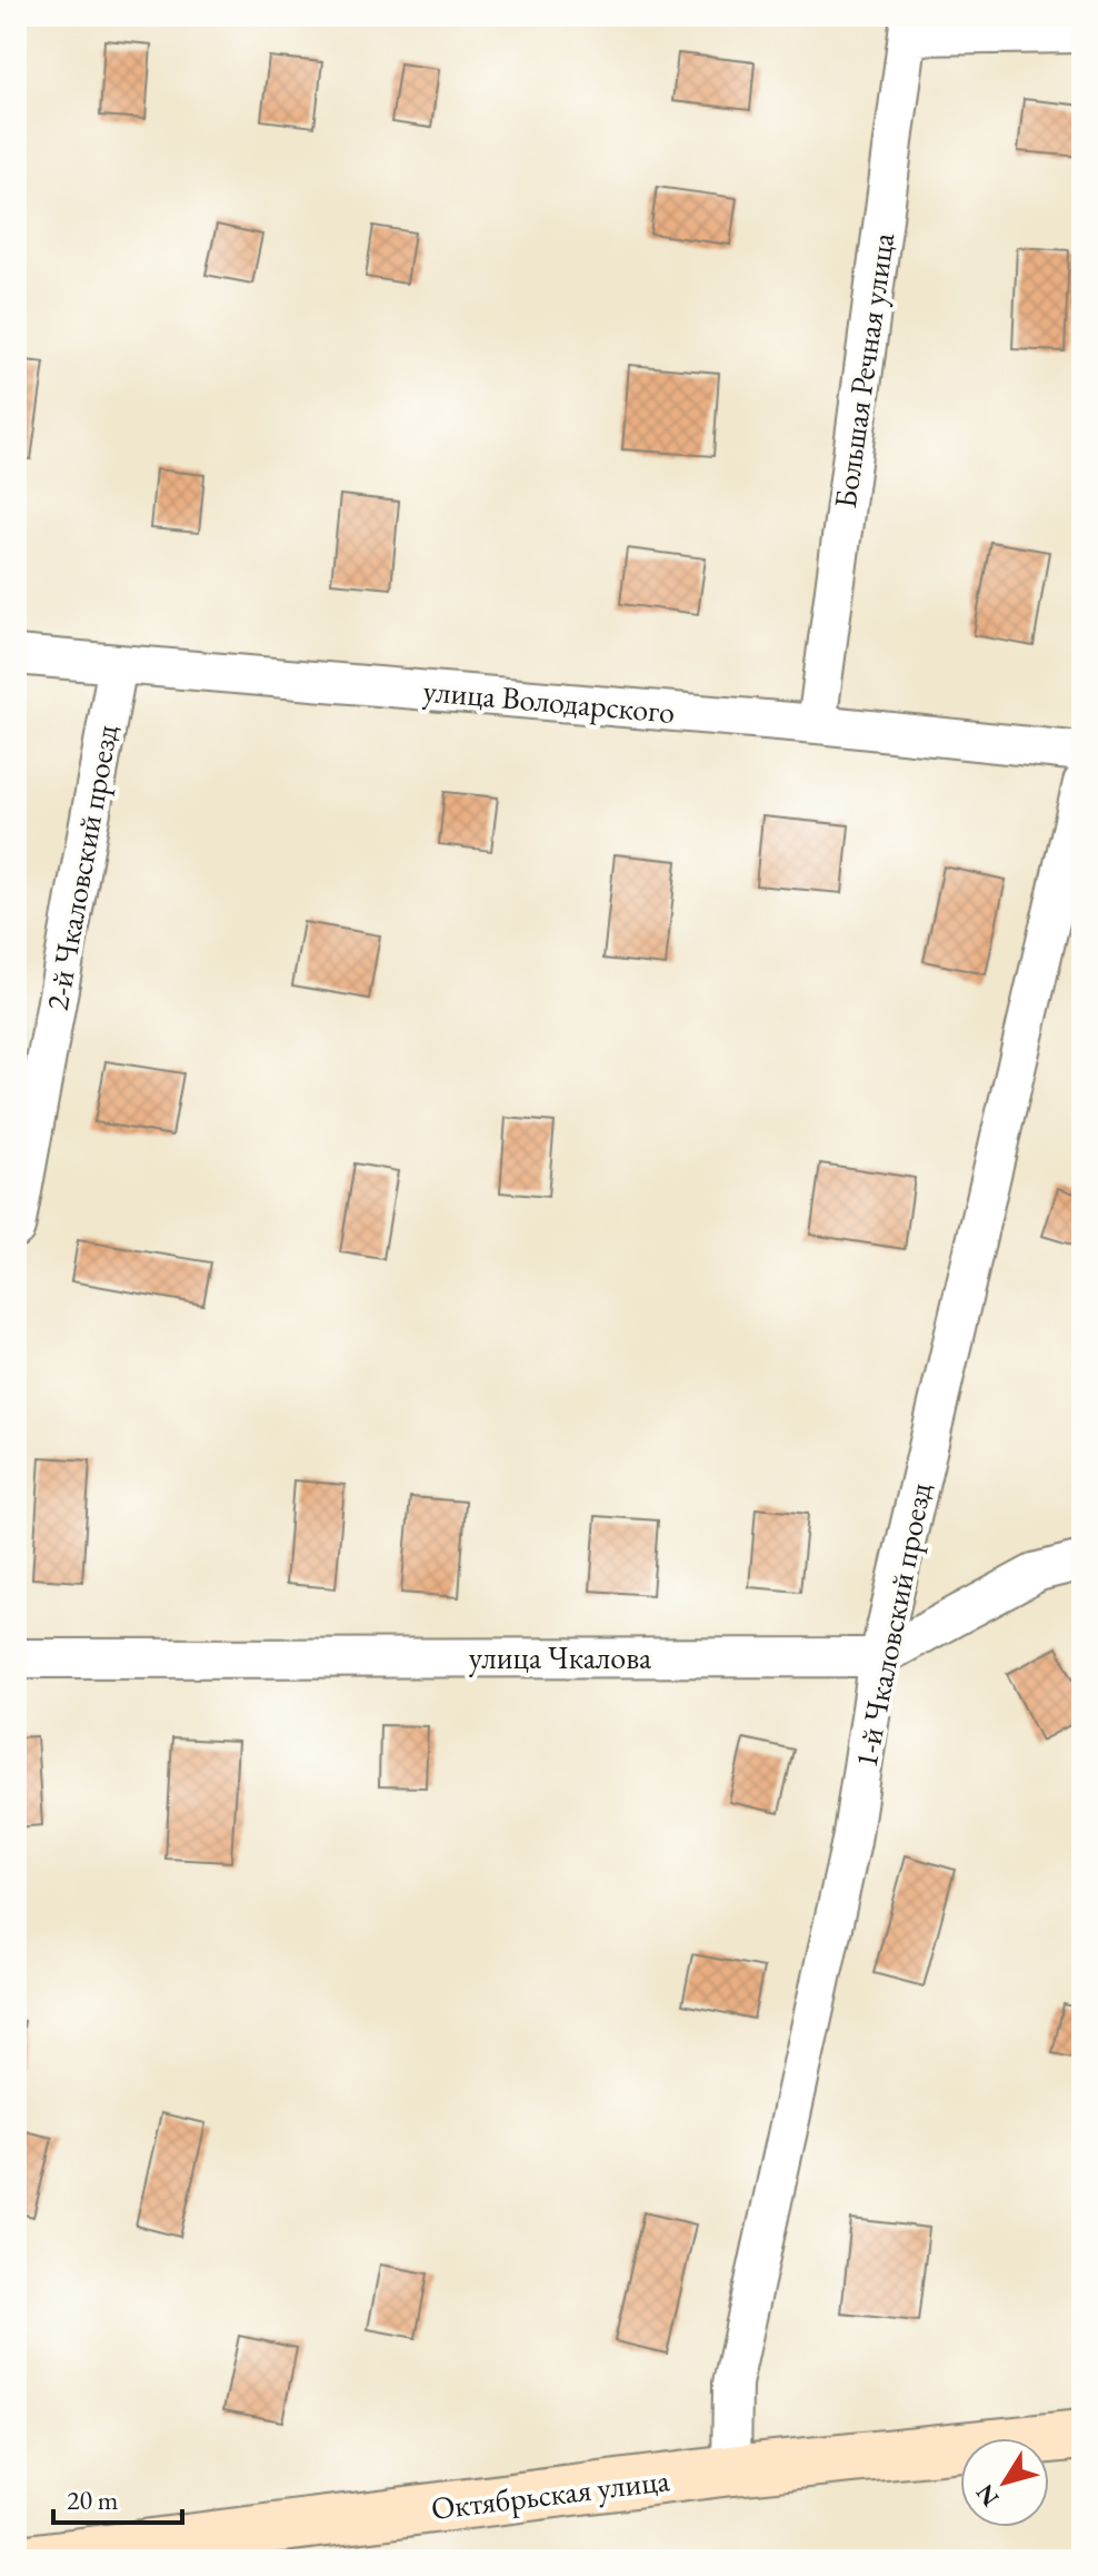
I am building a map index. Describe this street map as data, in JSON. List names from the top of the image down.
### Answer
{
  "streets": {
    "street": [
      "Большая Речная улица",
      "улица Володарского",
      "2-й Чкаловский проезд",
      "1-й Чкаловский проезд",
      "улица Чкалова",
      "Октябрьская улица"
    ]
  },
  "crossings": [
    ["Большая Речная улица", "улица Володарского"],
    ["улица Володарского", "2-й Чкаловский проезд"],
    ["1-й Чкаловский проезд", "улица Чкалова"],
    ["1-й Чкаловский проезд", "Октябрьская улица"]
  ],
  "scale_bar": "20 m",
  "north": "bottom left"
}
